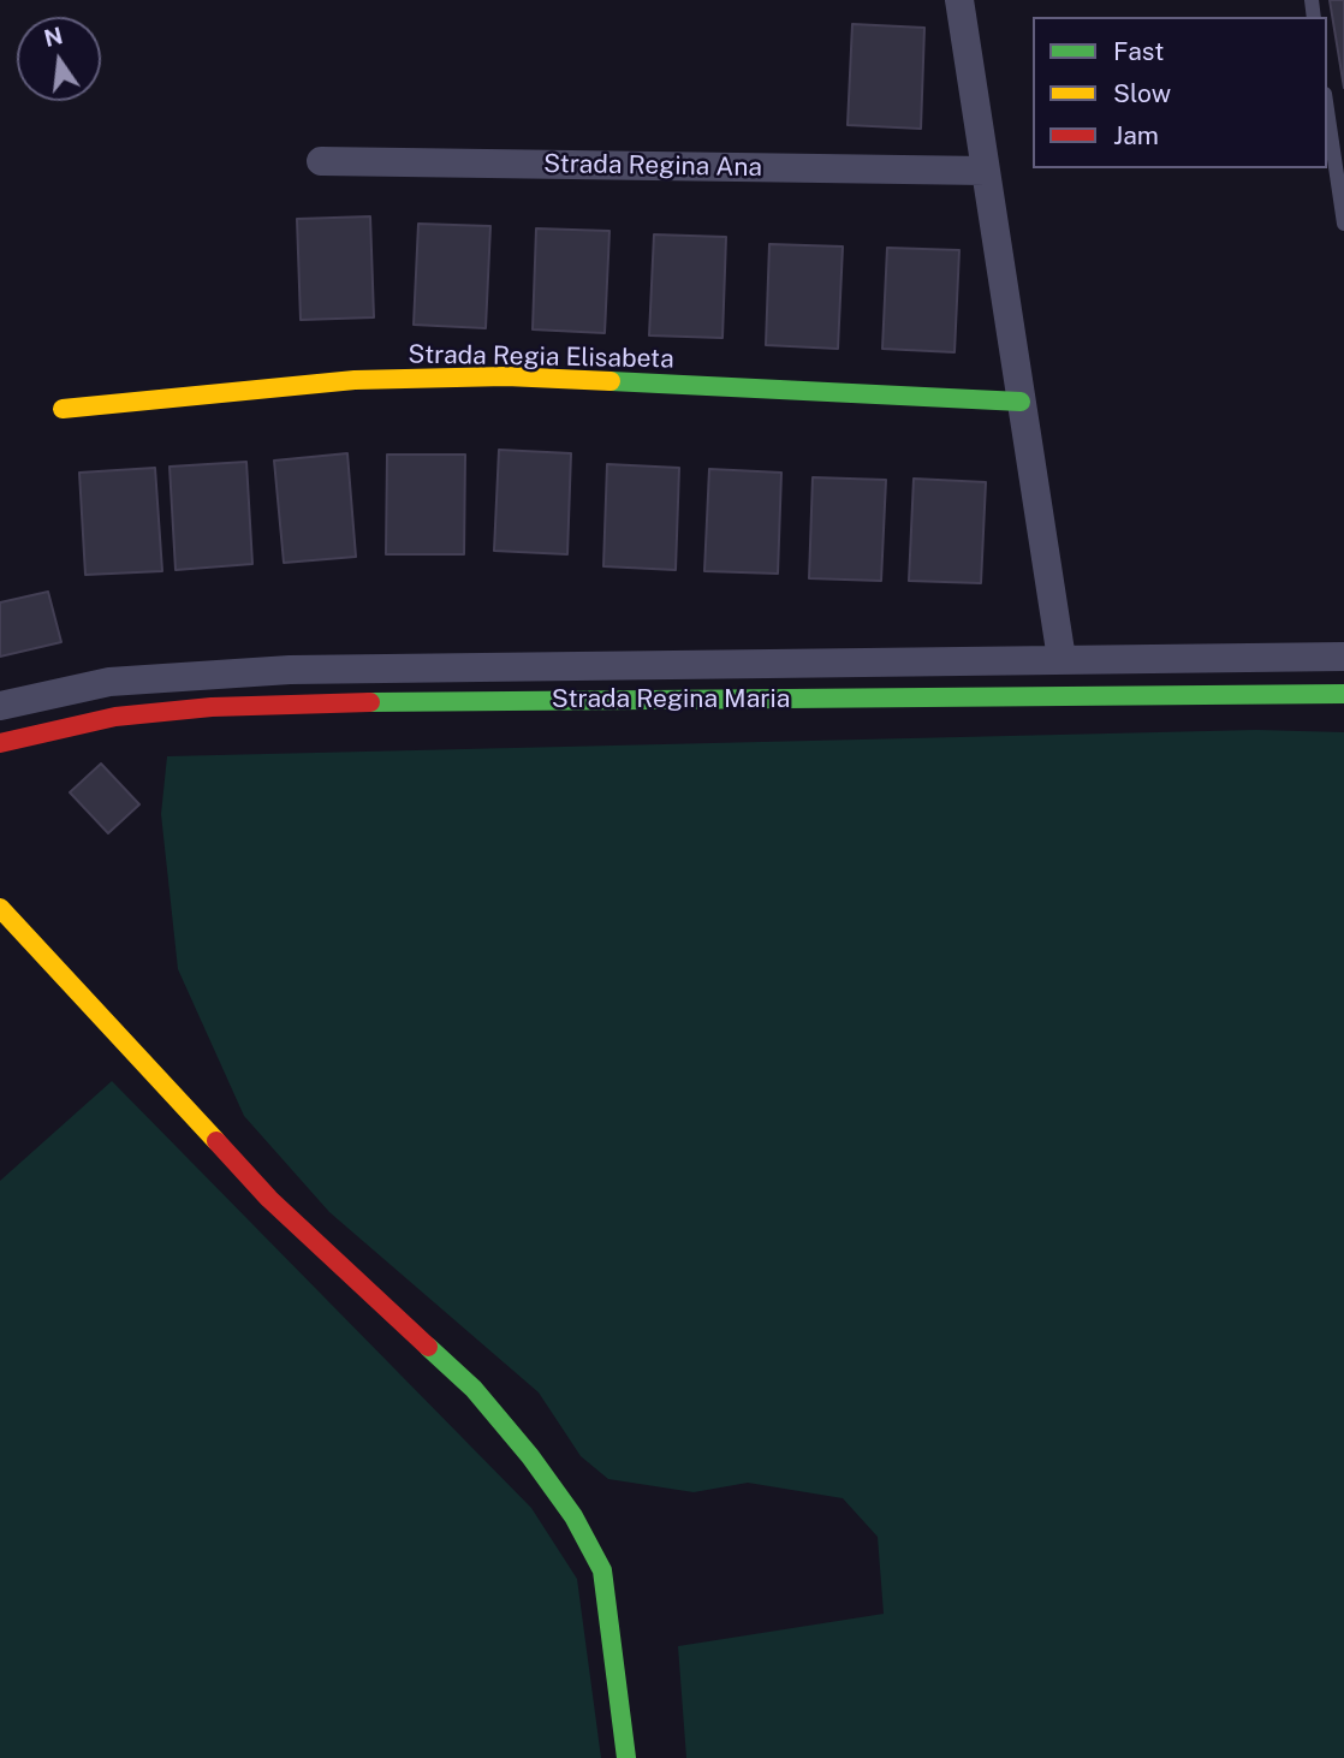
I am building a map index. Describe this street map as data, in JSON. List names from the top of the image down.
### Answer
{
  "streets": {
    "street": ["Strada Regina Ana", "Strada Regia Elisabeta", "Strada Regina Maria"]
  },
  "legend": ["Fast", "Slow", "Jam"],
  "north": "top"
}
